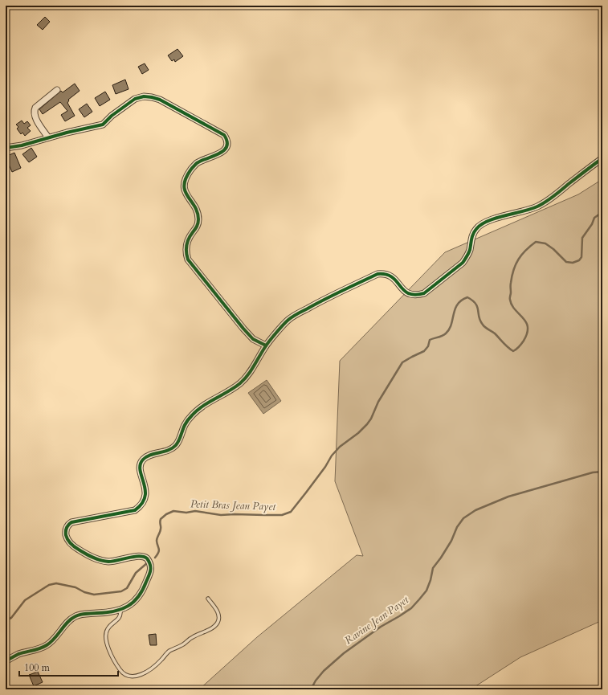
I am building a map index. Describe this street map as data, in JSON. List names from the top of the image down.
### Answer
{
  "water": ["Petit Bras Jean Payet", "Ravine Jean Payet"],
  "scale_bar": "100 m"
}
